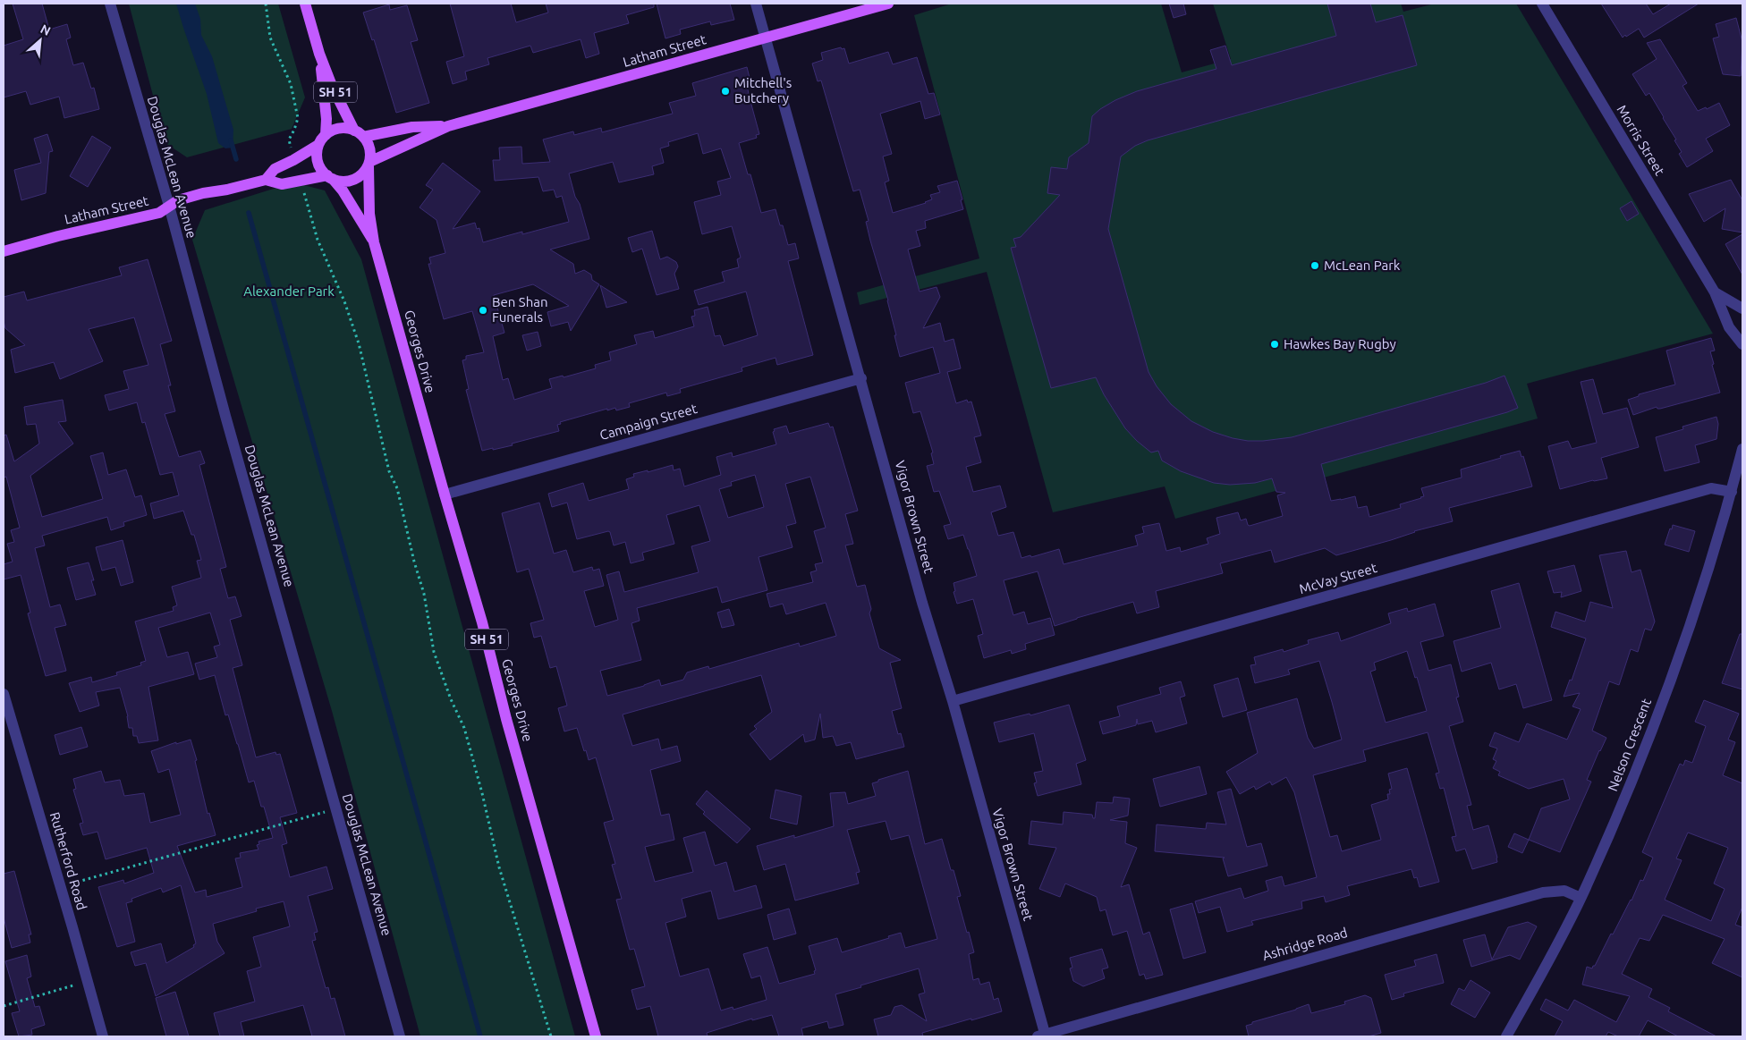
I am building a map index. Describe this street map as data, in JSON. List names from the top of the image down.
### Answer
{
  "streets": {
    "main road": ["Latham Street", "SH 51", "Georges Drive"],
    "street": [
      "Morris Street",
      "Douglas McLean Avenue",
      "Campaign Street",
      "Vigor Brown Street",
      "McVay Street",
      "Nelson Crescent",
      "Rutherford Road",
      "Ashridge Road"
    ]
  },
  "crossings": [
    ["Latham Street", "SH 51"],
    ["Latham Street", "Douglas McLean Avenue"],
    ["Latham Street", "Georges Drive"],
    ["Latham Street", "Vigor Brown Street"],
    ["SH 51", "Georges Drive"],
    ["Georges Drive", "Campaign Street"],
    ["Campaign Street", "Vigor Brown Street"],
    ["Vigor Brown Street", "McVay Street"],
    ["Vigor Brown Street", "Ashridge Road"],
    ["McVay Street", "Nelson Crescent"],
    ["Nelson Crescent", "Ashridge Road"]
  ],
  "parks": ["Alexander Park"],
  "places": [
    "Mitchell's Butchery",
    "McLean Park",
    "Ben Shan Funerals",
    "Hawkes Bay Rugby"
  ],
  "north": "top right"
}
